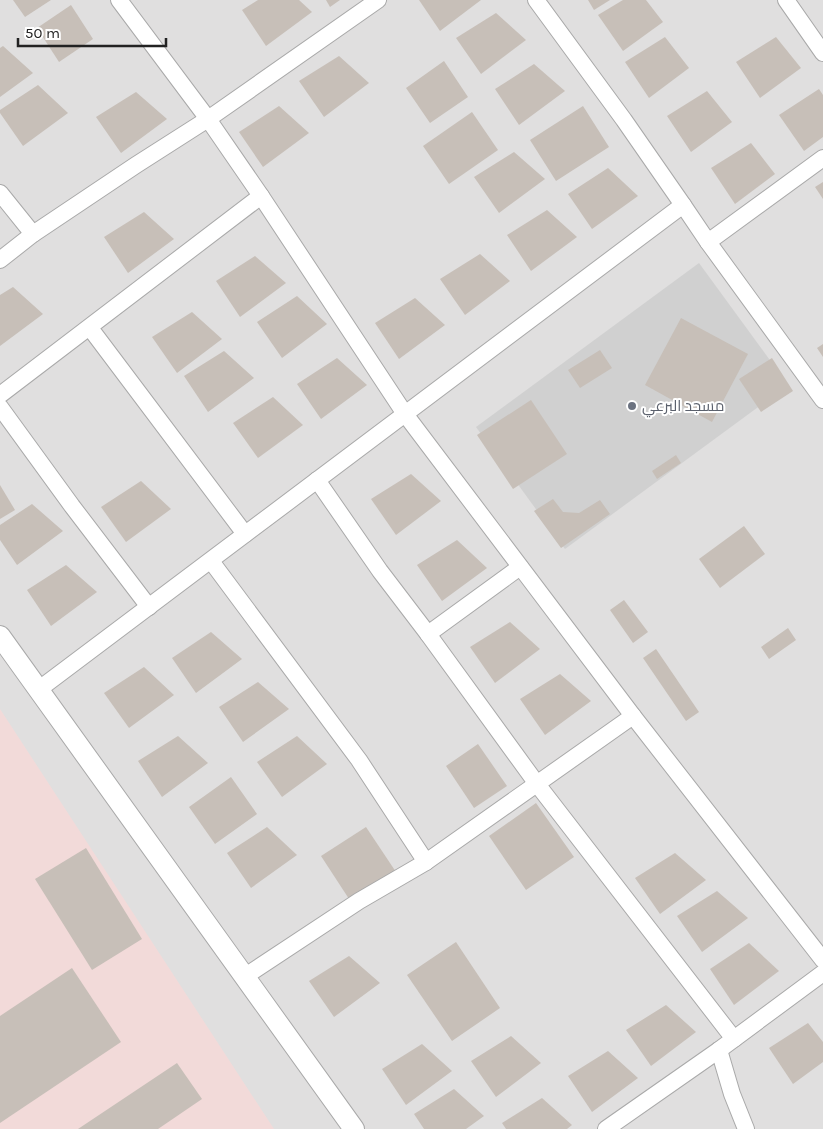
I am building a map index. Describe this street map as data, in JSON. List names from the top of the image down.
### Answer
{
  "places": ["مسجد البرعي"],
  "scale_bar": "50 m"
}
